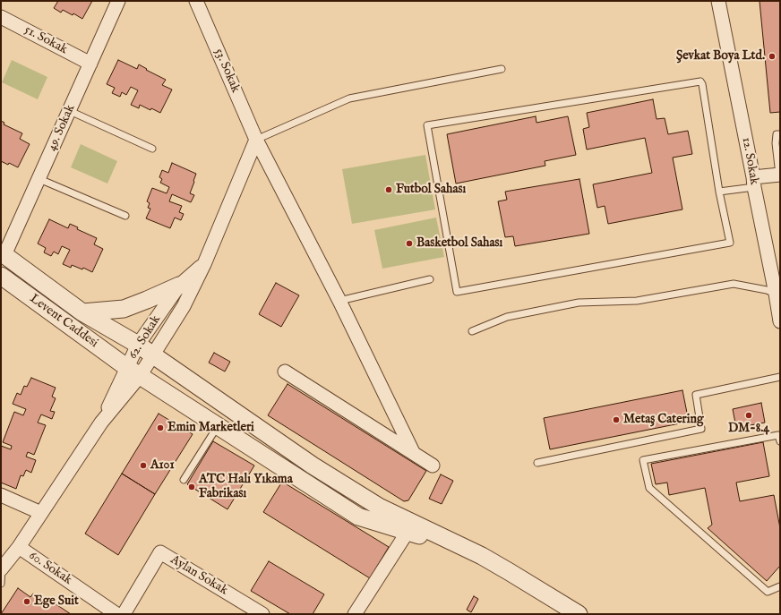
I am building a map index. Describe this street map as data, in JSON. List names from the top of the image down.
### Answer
{
  "streets": {
    "street": [
      "51. Sokak",
      "53. Sokak",
      "49. Sokak",
      "12. Sokak",
      "Levent Caddesi",
      "62. Sokak",
      "60. Sokak",
      "Aylan Sokak"
    ]
  },
  "crossings": [
    ["51. Sokak", "49. Sokak"],
    ["53. Sokak", "62. Sokak"],
    ["Levent Caddesi", "62. Sokak"],
    ["62. Sokak", "60. Sokak"]
  ],
  "places": [
    "Şevkat Boya Ltd.",
    "Futbol Sahası",
    "Basketbol Sahası",
    "DM-8.4",
    "Metaş Catering",
    "Emin Marketleri",
    "A101",
    "ATC Halı Yıkama Fabrikası",
    "Ege Suit"
  ]
}
